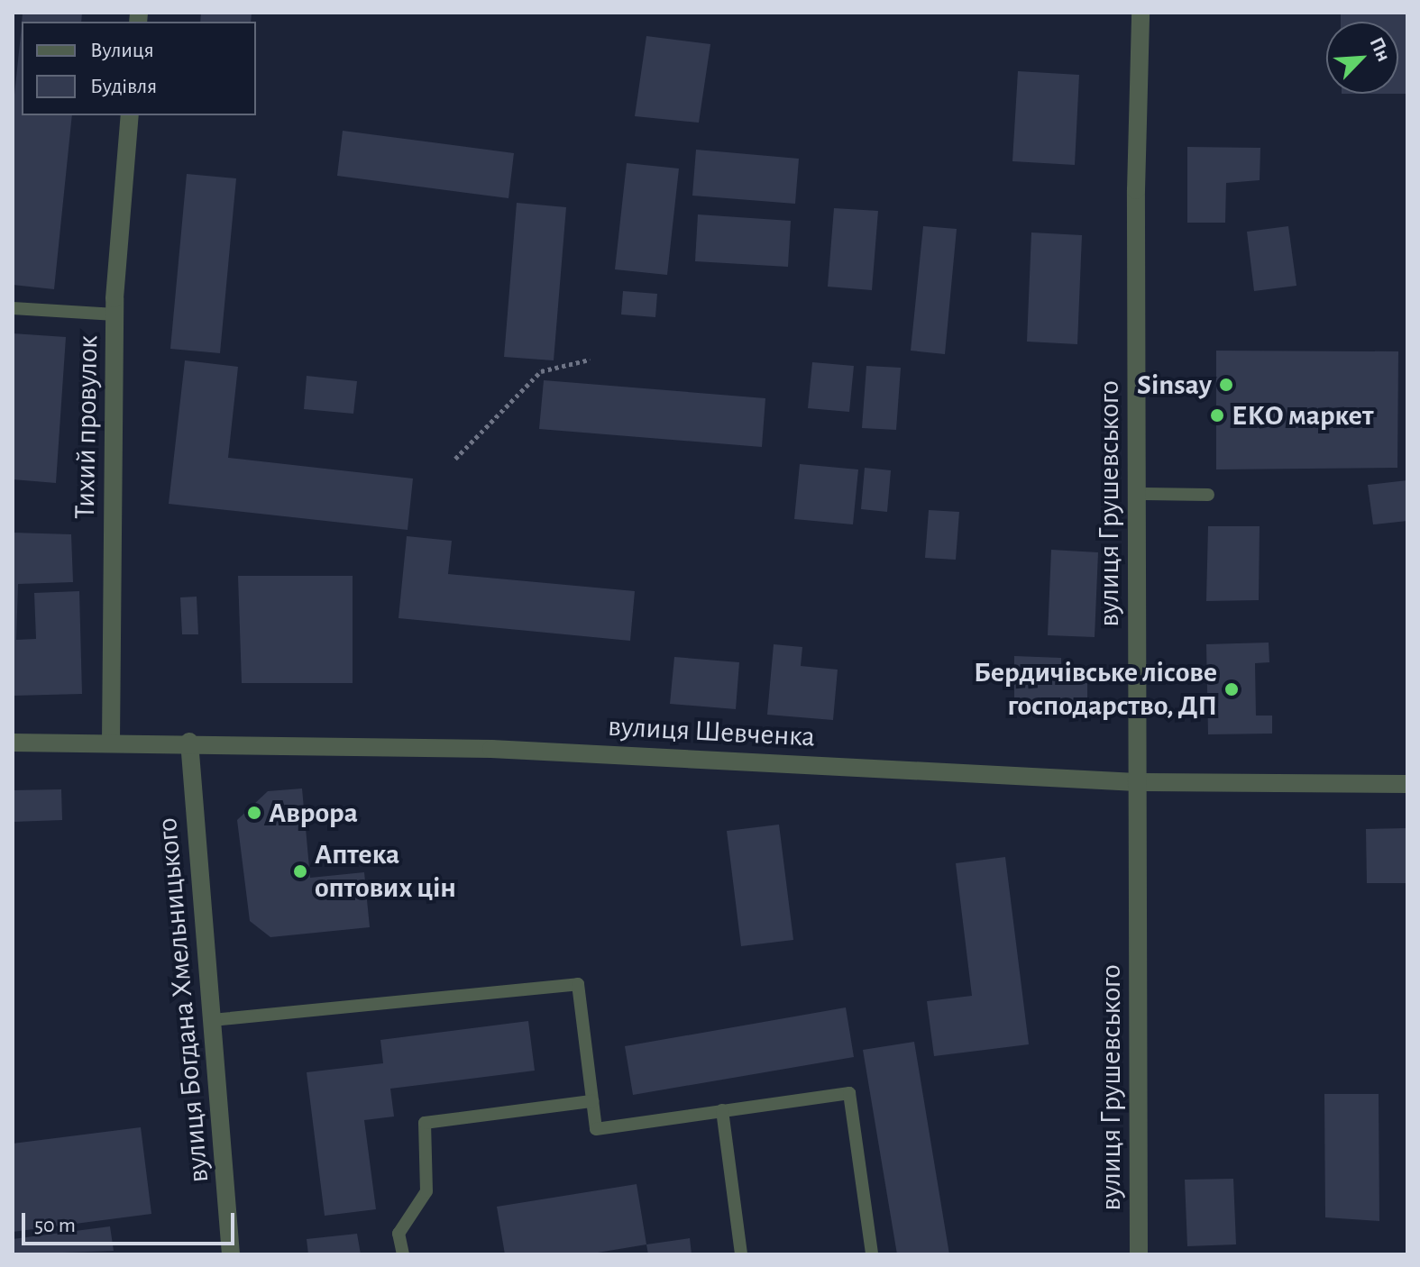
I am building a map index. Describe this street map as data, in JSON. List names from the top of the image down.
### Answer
{
  "streets": {
    "street": [
      "Тихий провулок",
      "вулиця Грушевського",
      "вулиця Шевченка",
      "вулиця Богдана Хмельницького"
    ]
  },
  "crossings": [
    ["Тихий провулок", "вулиця Шевченка"],
    ["вулиця Грушевського", "вулиця Шевченка"],
    ["вулиця Шевченка", "вулиця Богдана Хмельницького"]
  ],
  "places": [
    "Sinsay",
    "ЕКО маркет",
    "Бердичівське лісове господарство, ДП",
    "Аврора",
    "Аптека оптових цін"
  ],
  "legend": ["Вулиця", "Будівля"],
  "scale_bar": "50 m",
  "north": "top right"
}
